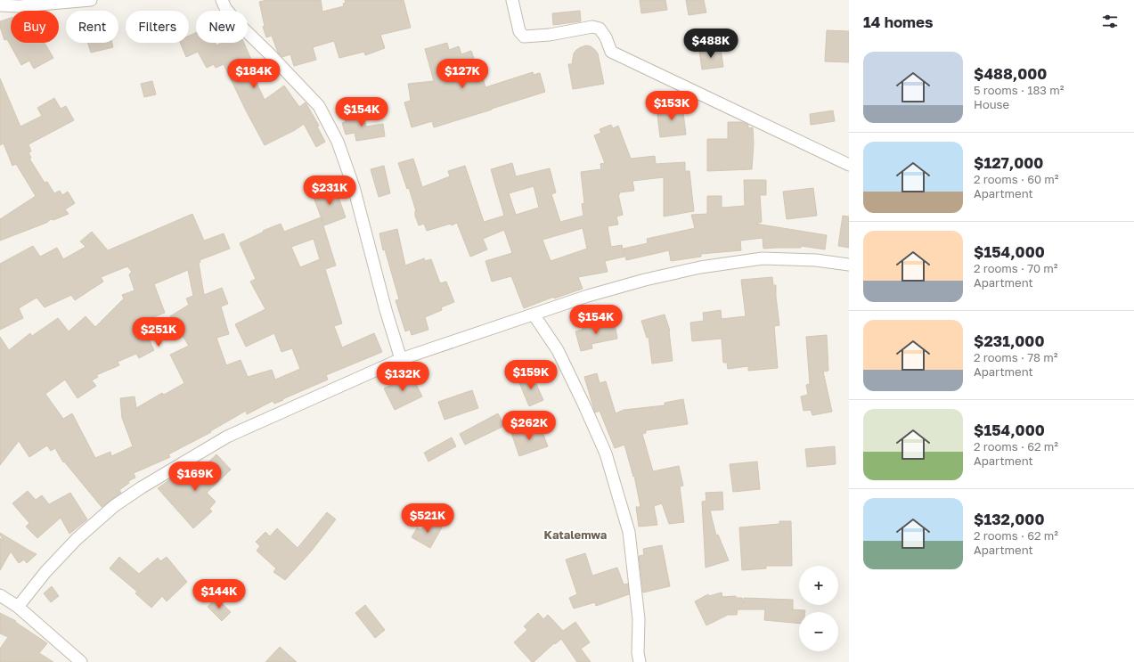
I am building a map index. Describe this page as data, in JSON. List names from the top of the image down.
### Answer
{
  "districts": ["Katalemwa"],
  "page": {
    "heading": "14 homes",
    "chip": [
      "Buy",
      "Rent",
      "Filters",
      "New"
    ],
    "price": [
      "$488K",
      "$184K",
      "$127K",
      "$153K",
      "$154K",
      "$231K",
      "$154K",
      "$251K",
      "$159K",
      "$132K",
      "$262K",
      "$169K",
      "$521K",
      "$144K"
    ],
    "list": [
      {
        "name": "$488,000",
        "note": "5 rooms · 183 m² · House"
      },
      {
        "name": "$127,000",
        "note": "2 rooms · 60 m² · Apartment"
      },
      {
        "name": "$154,000",
        "note": "2 rooms · 70 m² · Apartment"
      },
      {
        "name": "$231,000",
        "note": "2 rooms · 78 m² · Apartment"
      },
      {
        "name": "$154,000",
        "note": "2 rooms · 62 m² · Apartment"
      },
      {
        "name": "$132,000",
        "note": "2 rooms · 62 m² · Apartment"
      }
    ],
    "map_buttons": ["+", "−"]
  }
}
